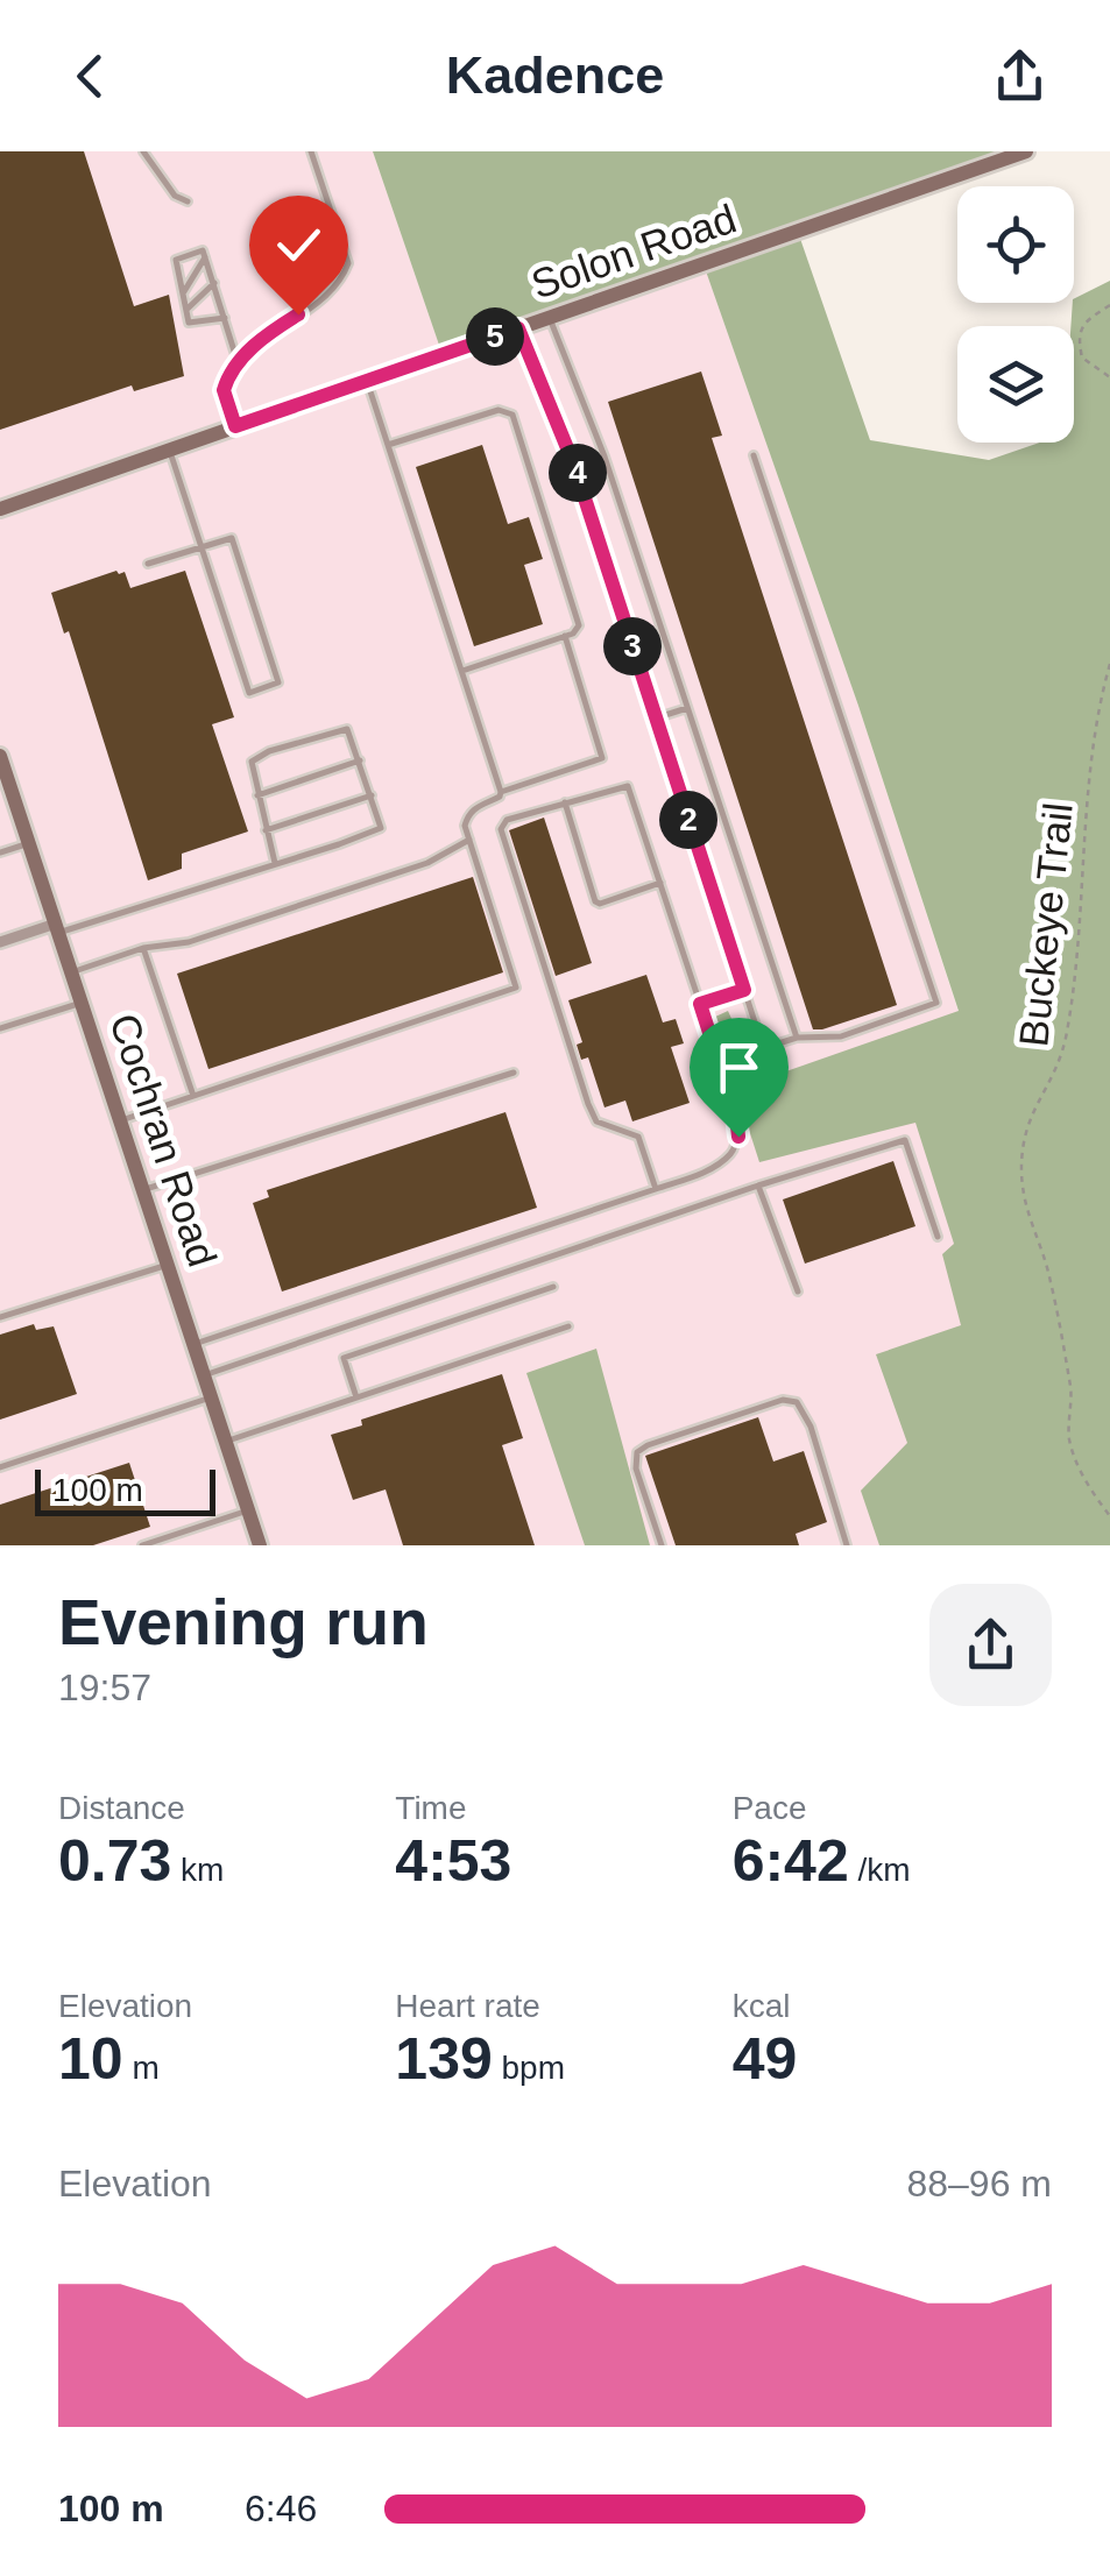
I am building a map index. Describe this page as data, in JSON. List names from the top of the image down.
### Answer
{
  "streets": {
    "street": ["Solon Road", "Cochran Road"],
    "path": ["Buckeye Trail"]
  },
  "scale_bar": "100 m",
  "page": {
    "header": "Kadence",
    "pins": [
      "5",
      "4",
      "3",
      "2"
    ],
    "scale": "100 m",
    "heading": ["Evening run", "19:57"],
    "stats": [
      ["Distance", "0.73 km"],
      ["Time", "4:53"],
      ["Pace", "6:42 /km"],
      ["Elevation", "10 m"],
      ["Heart rate", "139 bpm"],
      ["kcal", "49"]
    ],
    "chart": ["Elevation", "88–96 m"],
    "list": [
      {
        "name": "100 m",
        "note": "6:46"
      }
    ]
  }
}
